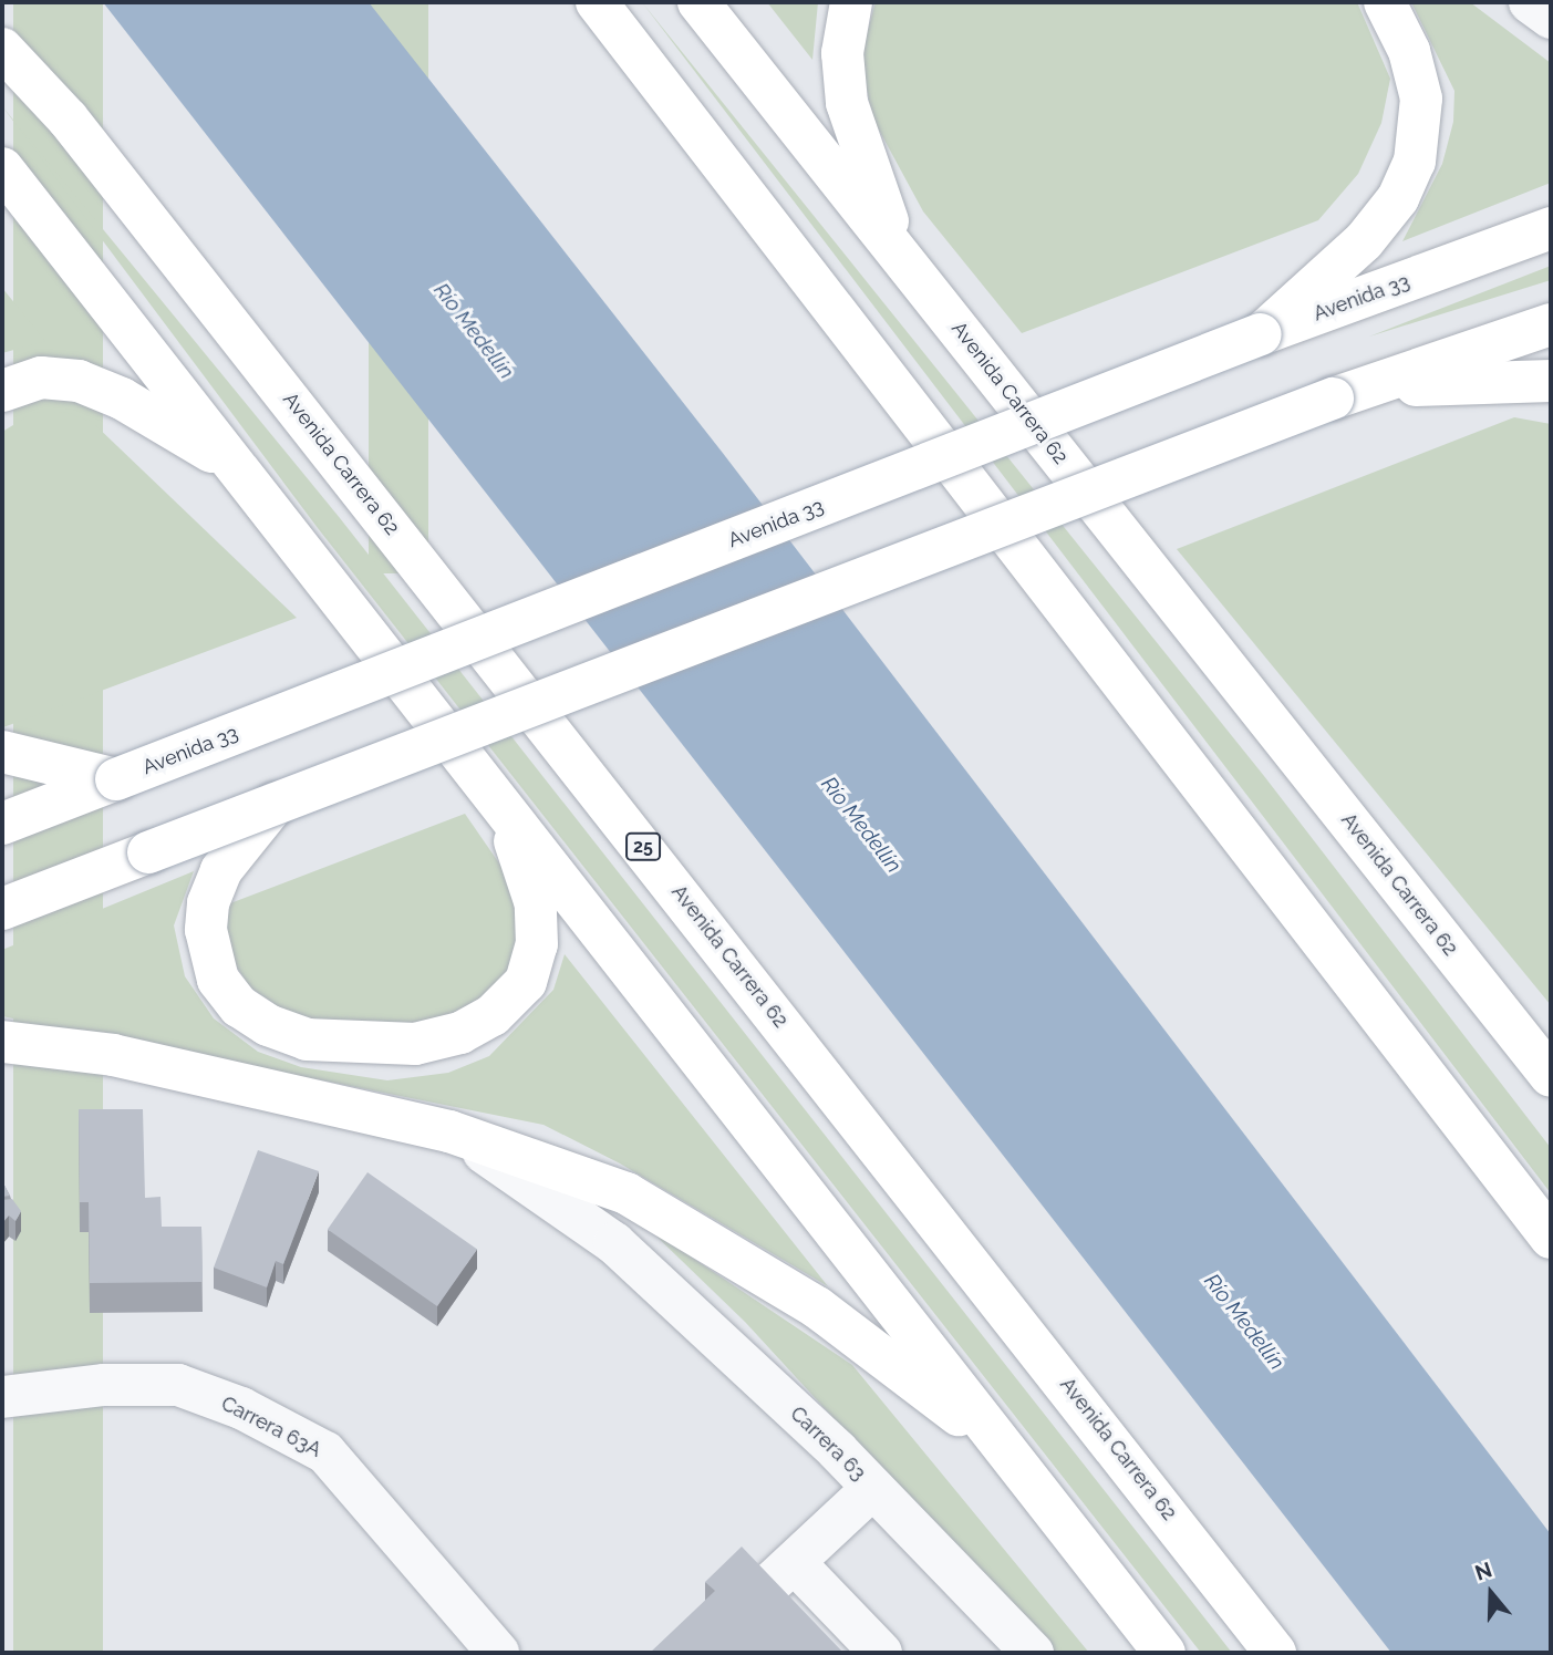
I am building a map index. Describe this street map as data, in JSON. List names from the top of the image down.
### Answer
{
  "streets": {
    "main road": ["Avenida 33", "Avenida Carrera 62", "25"],
    "street": ["Carrera 63A", "Carrera 63"]
  },
  "water": ["Río Medellín"],
  "north": "top"
}
